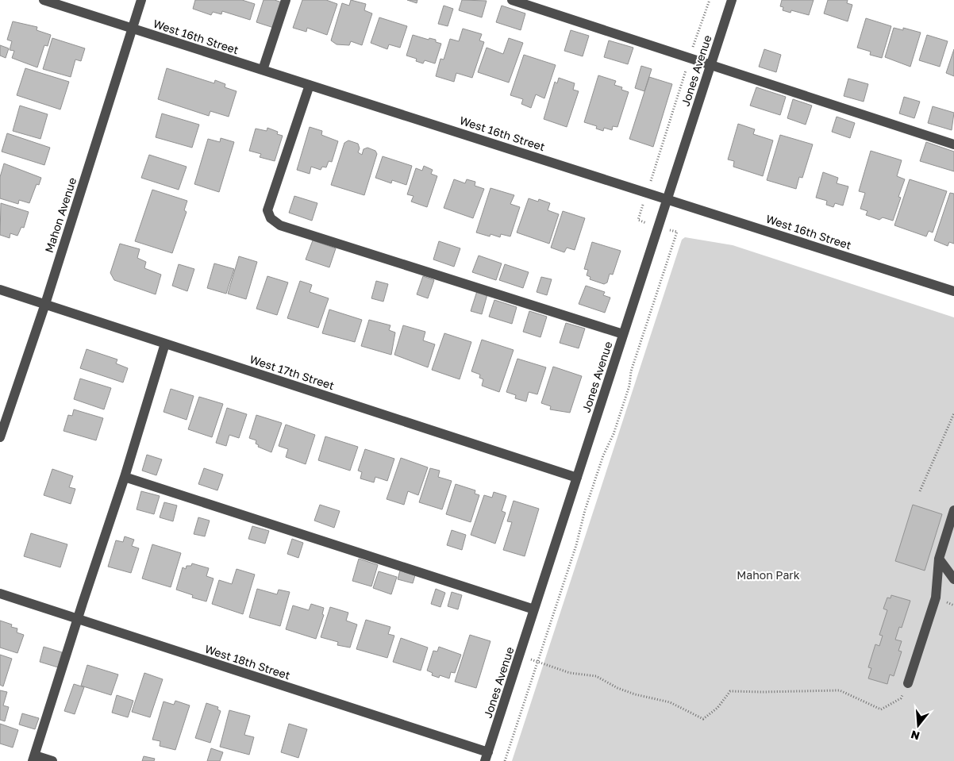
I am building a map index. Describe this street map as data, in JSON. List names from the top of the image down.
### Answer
{
  "streets": {
    "street": [
      "West 16th Street",
      "Jones Avenue",
      "Mahon Avenue",
      "West 17th Street",
      "West 18th Street"
    ]
  },
  "crossings": [
    ["West 16th Street", "Jones Avenue"],
    ["West 16th Street", "Mahon Avenue"],
    ["Jones Avenue", "West 17th Street"],
    ["Jones Avenue", "West 18th Street"],
    ["Mahon Avenue", "West 17th Street"]
  ],
  "parks": ["Mahon Park"],
  "north": "bottom"
}
